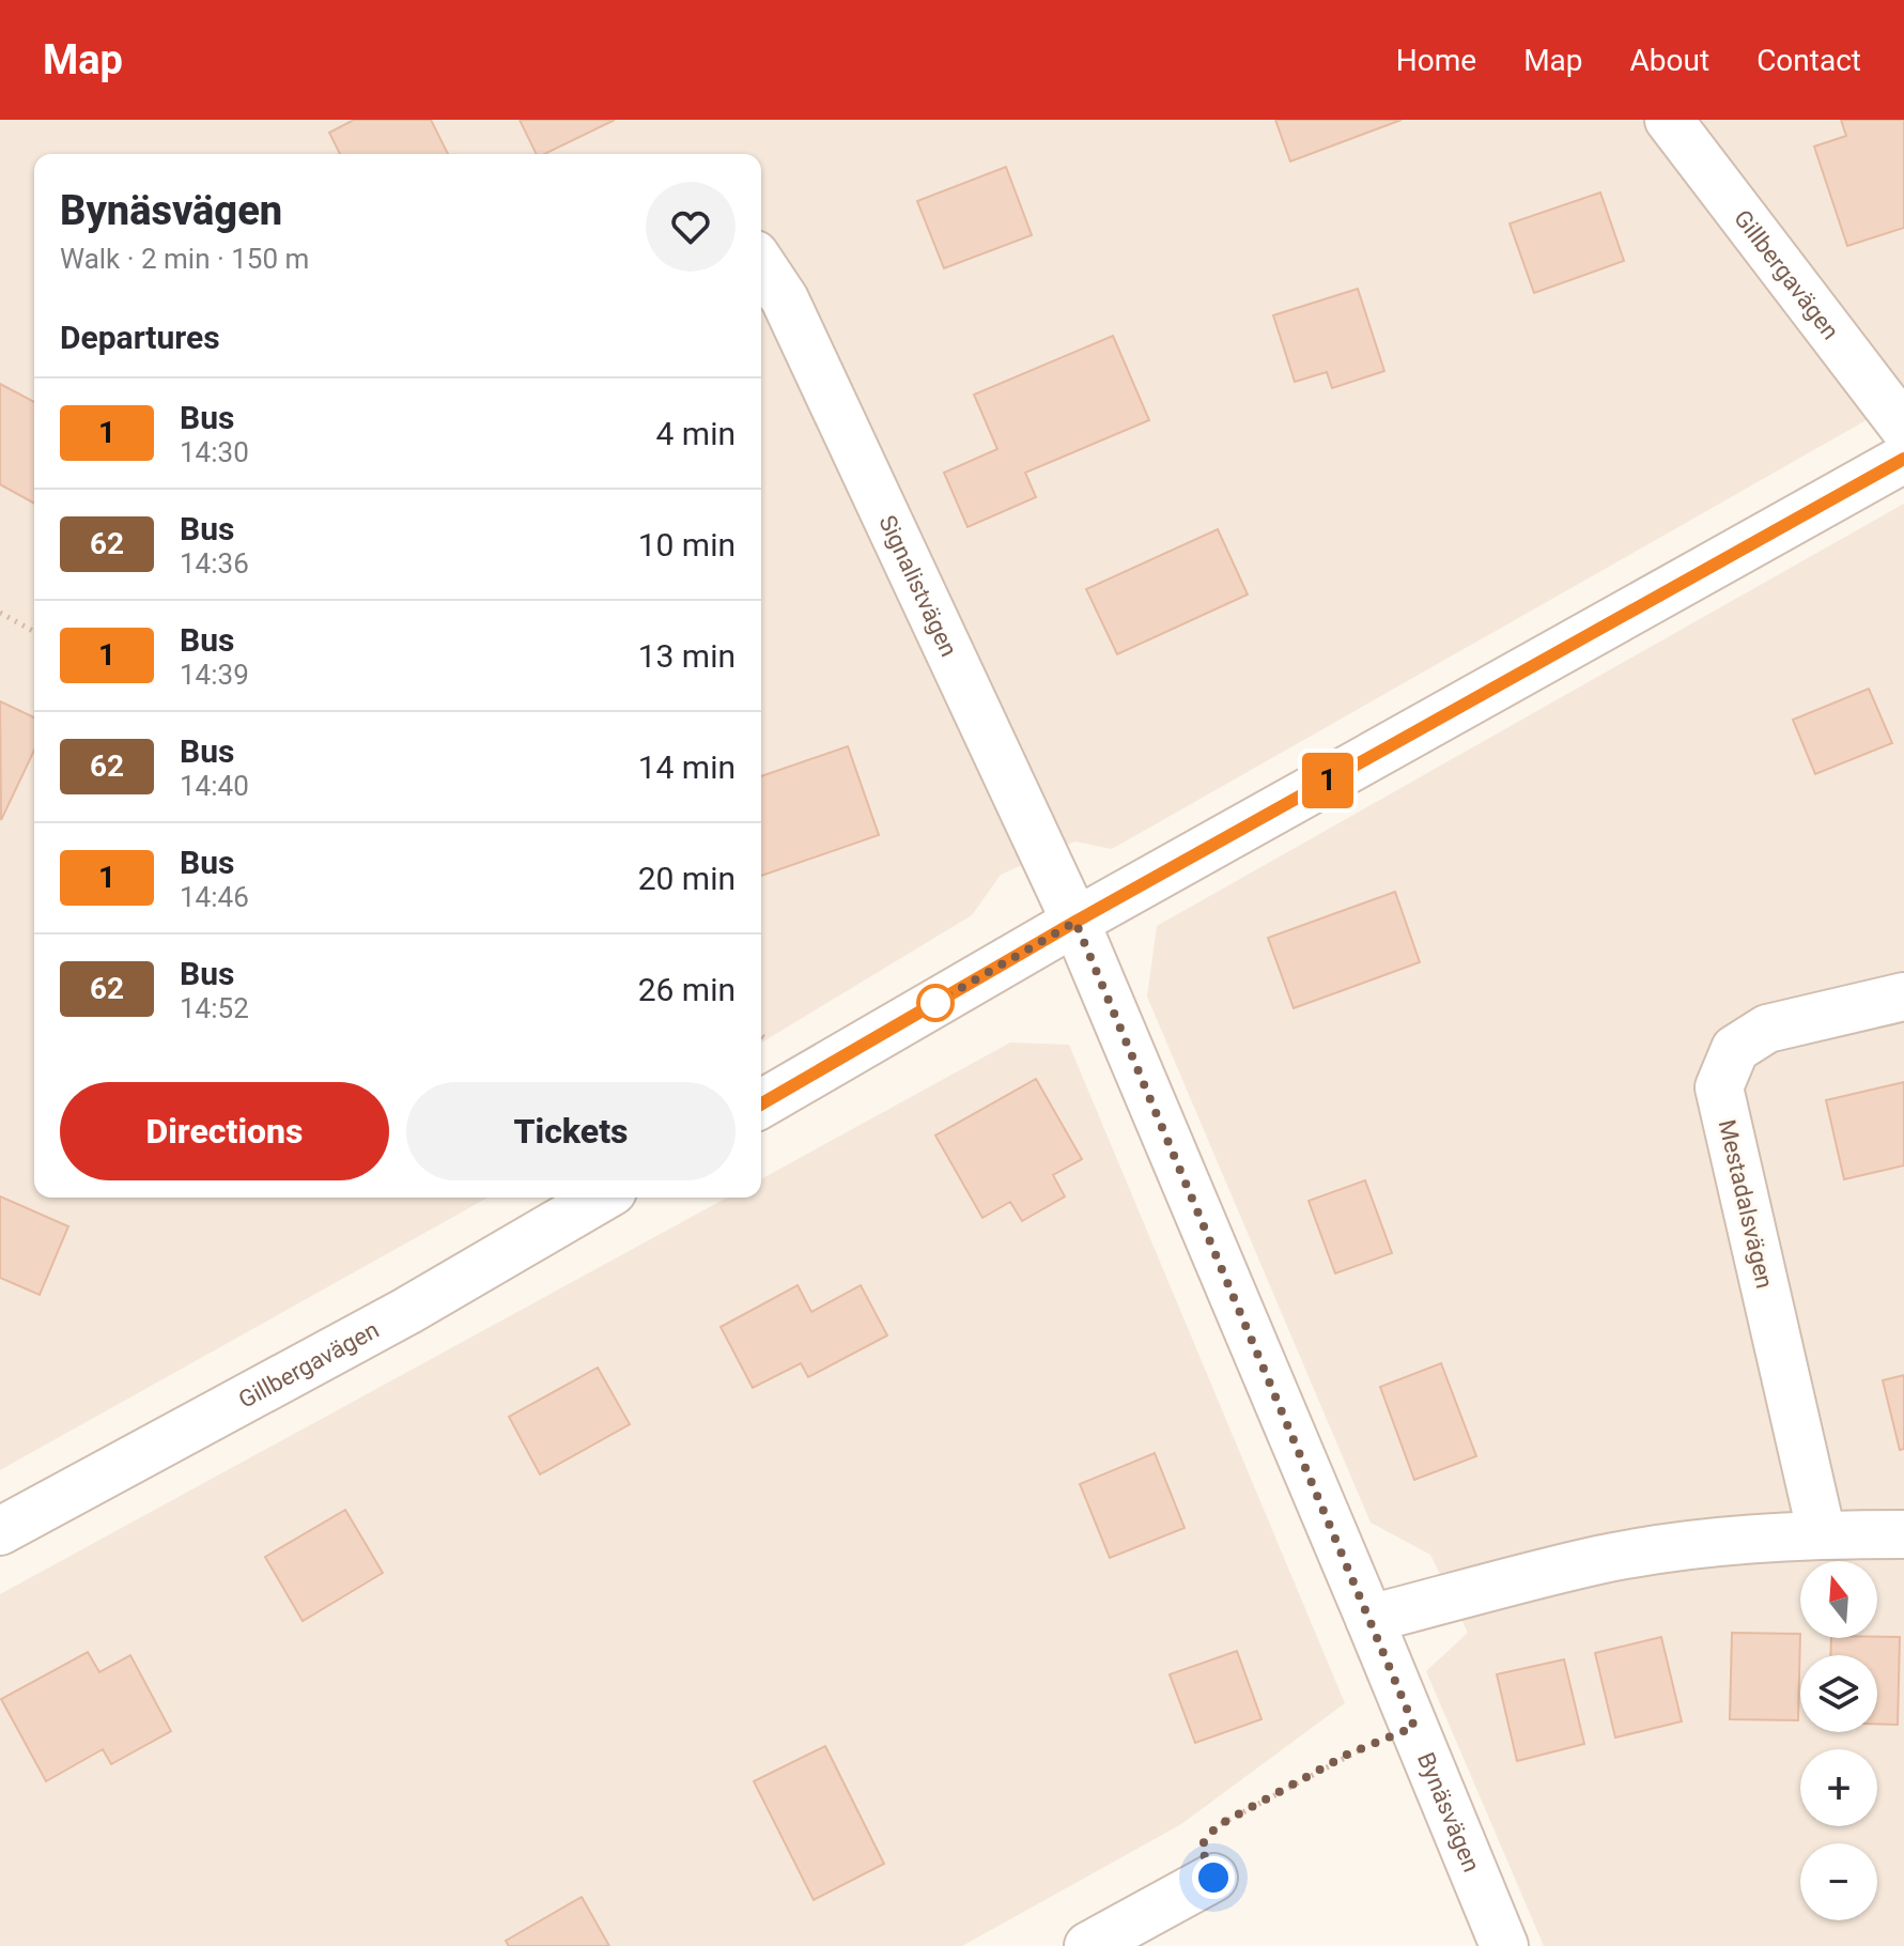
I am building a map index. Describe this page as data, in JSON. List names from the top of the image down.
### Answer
{
  "streets": {
    "street": [
      "Gillbergavägen",
      "Signalistvägen",
      "Mestadalsvägen",
      "Bynäsvägen"
    ]
  },
  "crossings": [
    ["Signalistvägen", "Bynäsvägen"]
  ],
  "lines": ["bus line 1"],
  "north": "top",
  "page": {
    "header": "Map",
    "nav": [
      "Home",
      "Map",
      "About",
      "Contact"
    ],
    "on_map": "1",
    "heading": [
      ["Bynäsvägen", "Walk · 2 min · 150 m"],
      "Departures"
    ],
    "list": [
      {
        "mark": "1",
        "name": "Bus",
        "note": "14:30",
        "value": "4 min"
      },
      {
        "mark": "62",
        "name": "Bus",
        "note": "14:36",
        "value": "10 min"
      },
      {
        "mark": "1",
        "name": "Bus",
        "note": "14:39",
        "value": "13 min"
      },
      {
        "mark": "62",
        "name": "Bus",
        "note": "14:40",
        "value": "14 min"
      },
      {
        "mark": "1",
        "name": "Bus",
        "note": "14:46",
        "value": "20 min"
      },
      {
        "mark": "62",
        "name": "Bus",
        "note": "14:52",
        "value": "26 min"
      }
    ],
    "buttons": ["Directions", "Tickets"],
    "map_buttons": ["+", "−"]
  }
}
